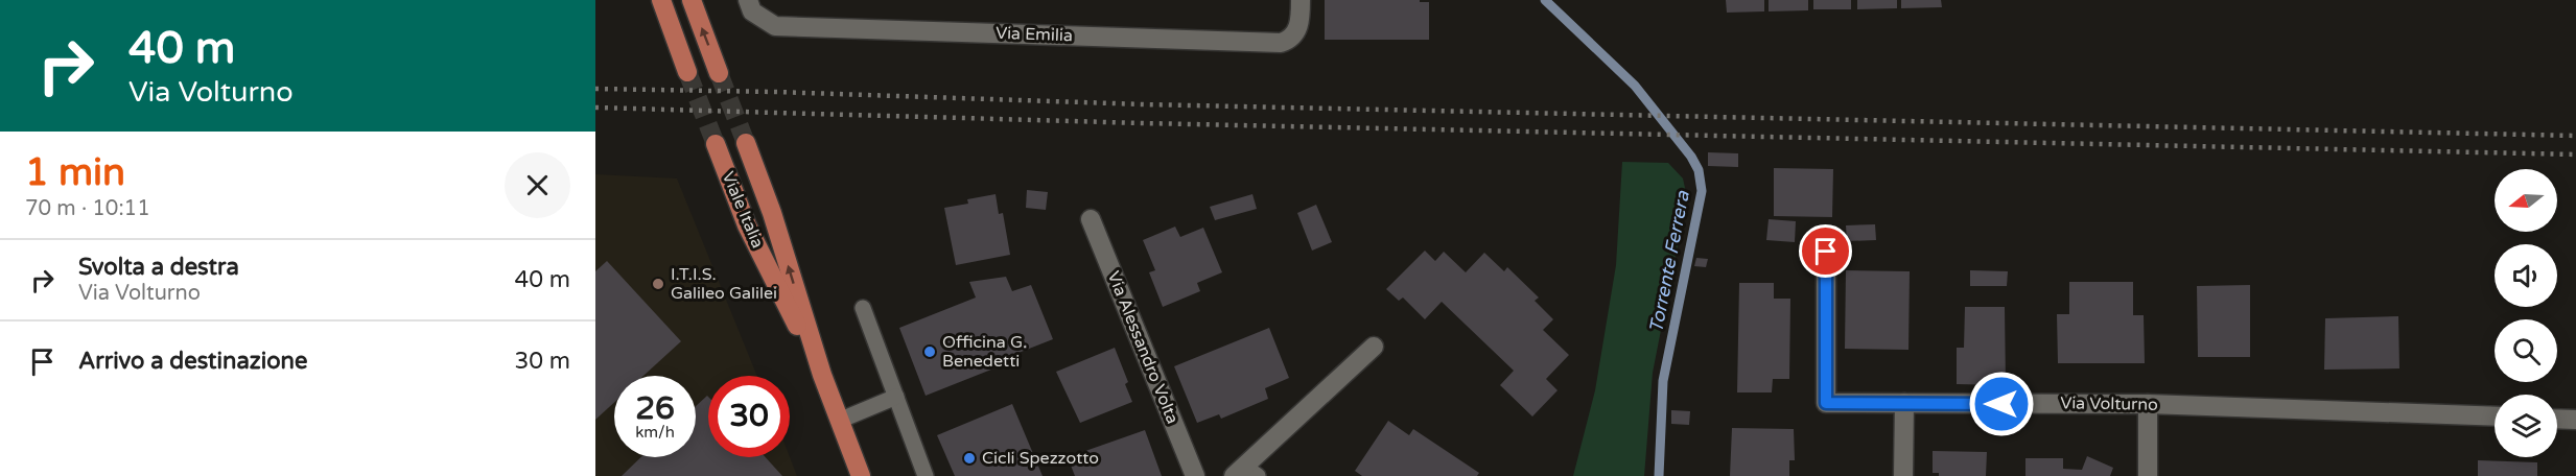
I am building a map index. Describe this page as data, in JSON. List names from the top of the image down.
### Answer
{
  "streets": {
    "main road": ["Viale Italia"],
    "street": ["Via Emilia", "Via Alessandro Volta", "Via Volturno"]
  },
  "water": ["Torrente Ferrera"],
  "places": ["I.T.I.S. Galileo Galilei", "Officina G. Benedetti", "Cicli Spezzotto"],
  "north": "left",
  "page": {
    "turn": ["40 m", "Via Volturno"],
    "heading": ["1 min", "70 m · 10:11"],
    "list": [
      {
        "name": "Svolta a destra",
        "note": "Via Volturno",
        "value": "40 m"
      },
      {
        "name": "Arrivo a destinazione",
        "value": "30 m"
      }
    ],
    "speed": "26 km/h",
    "limit": "30"
  }
}
